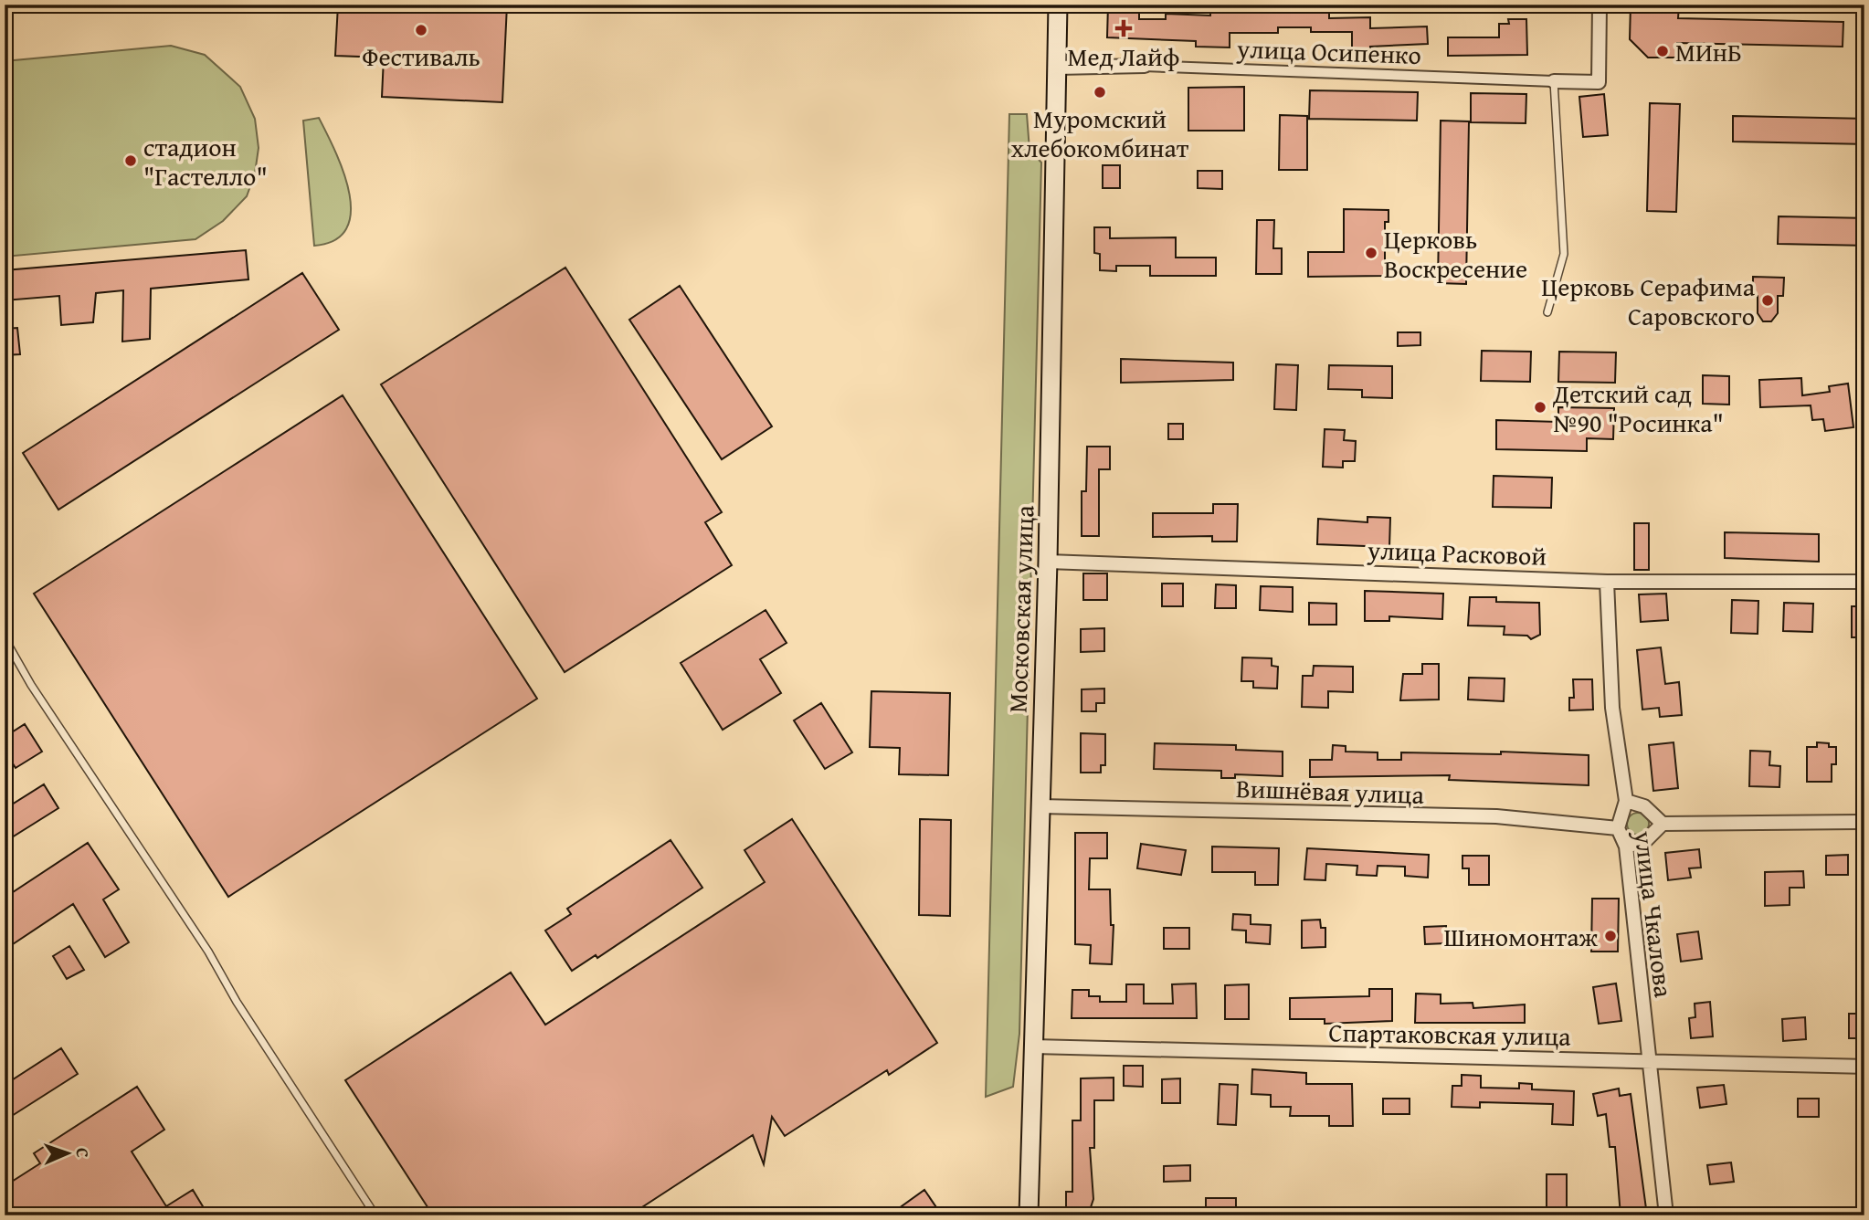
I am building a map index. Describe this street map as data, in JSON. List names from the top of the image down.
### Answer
{
  "streets": {
    "main road": ["Московская улица"],
    "street": [
      "улица Осипенко",
      "улица Расковой",
      "Вишнёвая улица",
      "улица Чкалова",
      "Спартаковская улица"
    ]
  },
  "crossings": [
    ["улица Осипенко", "Московская улица"],
    ["улица Расковой", "Московская улица"],
    ["улица Расковой", "улица Чкалова"],
    ["Московская улица", "Вишнёвая улица"],
    ["Московская улица", "Спартаковская улица"],
    ["Вишнёвая улица", "улица Чкалова"],
    ["улица Чкалова", "Спартаковская улица"]
  ],
  "places": {
    "health": ["Мед Лайф"],
    "other": [
      "Фестиваль",
      "МИнБ",
      "Муромский хлебокомбинат",
      "стадион \"Гастелло\"",
      "Церковь Воскресение",
      "Церковь Серафима Саровского",
      "Детский сад №90 \"Росинка\"",
      "Шиномонтаж"
    ]
  },
  "north": "right"
}
